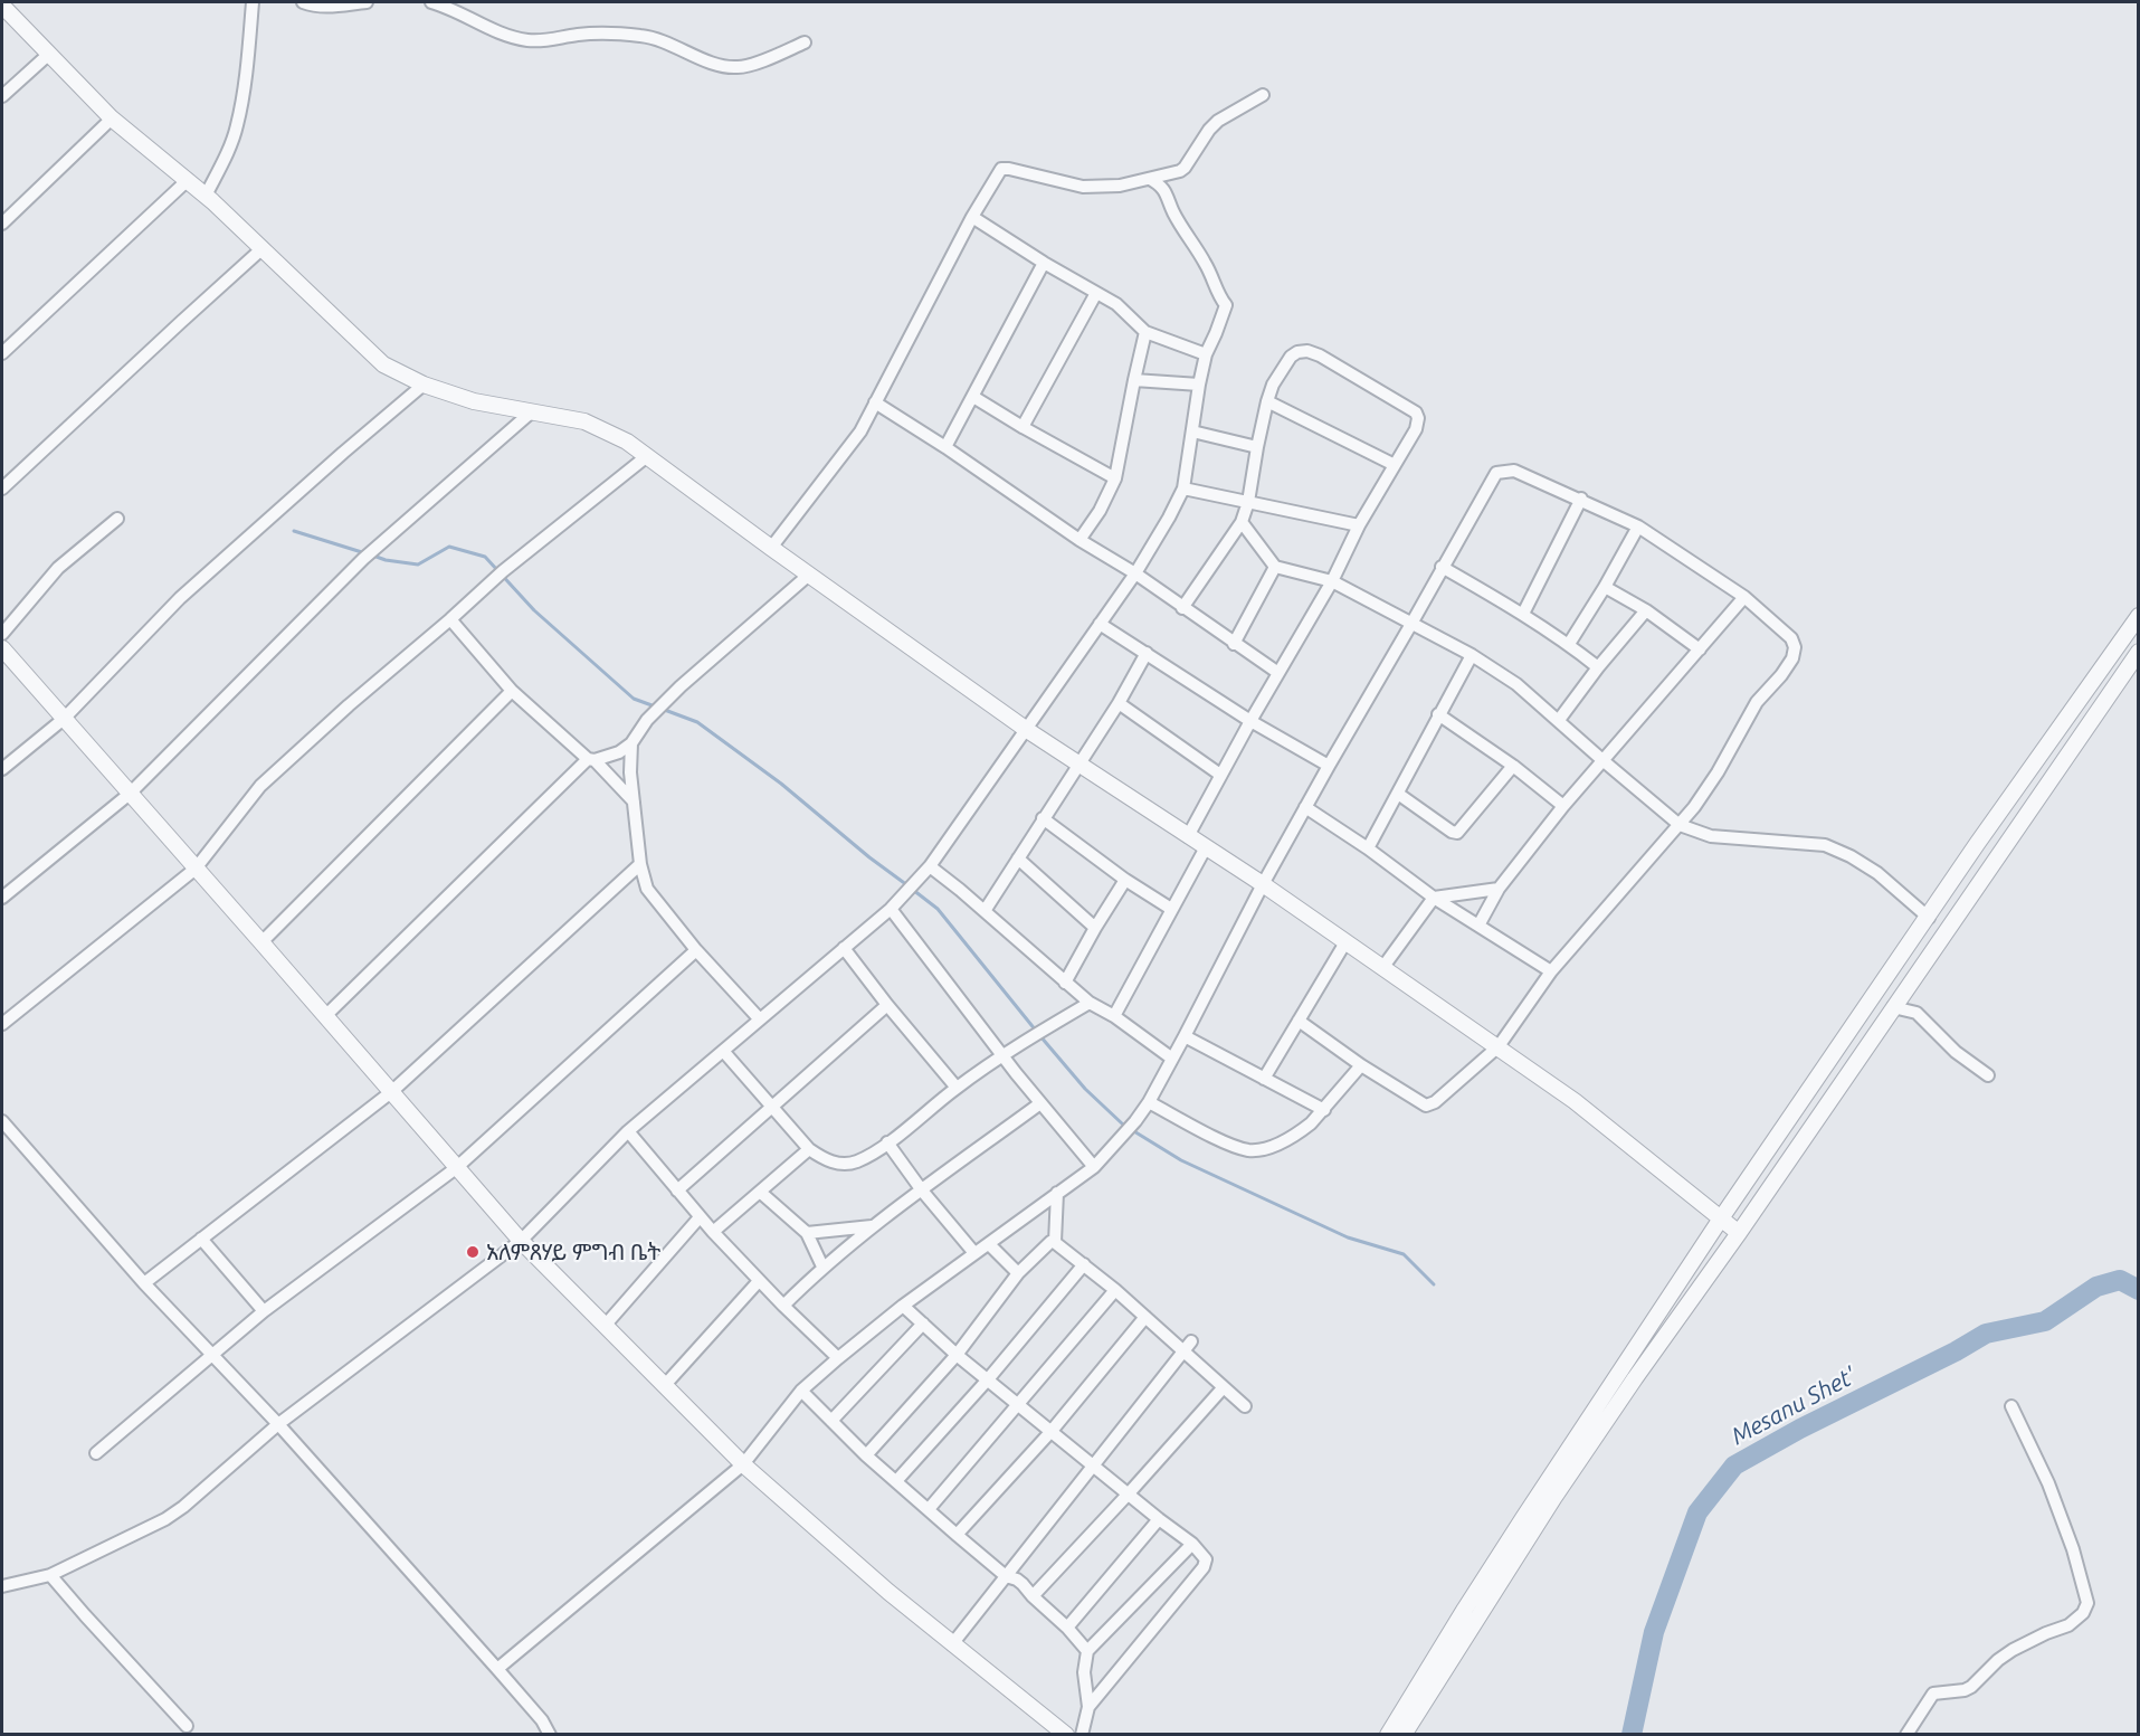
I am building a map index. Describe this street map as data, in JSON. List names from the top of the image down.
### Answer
{
  "water": ["Mesanu Shet'"],
  "places": ["አለምጸሃይ ምግብ ቤት"]
}
